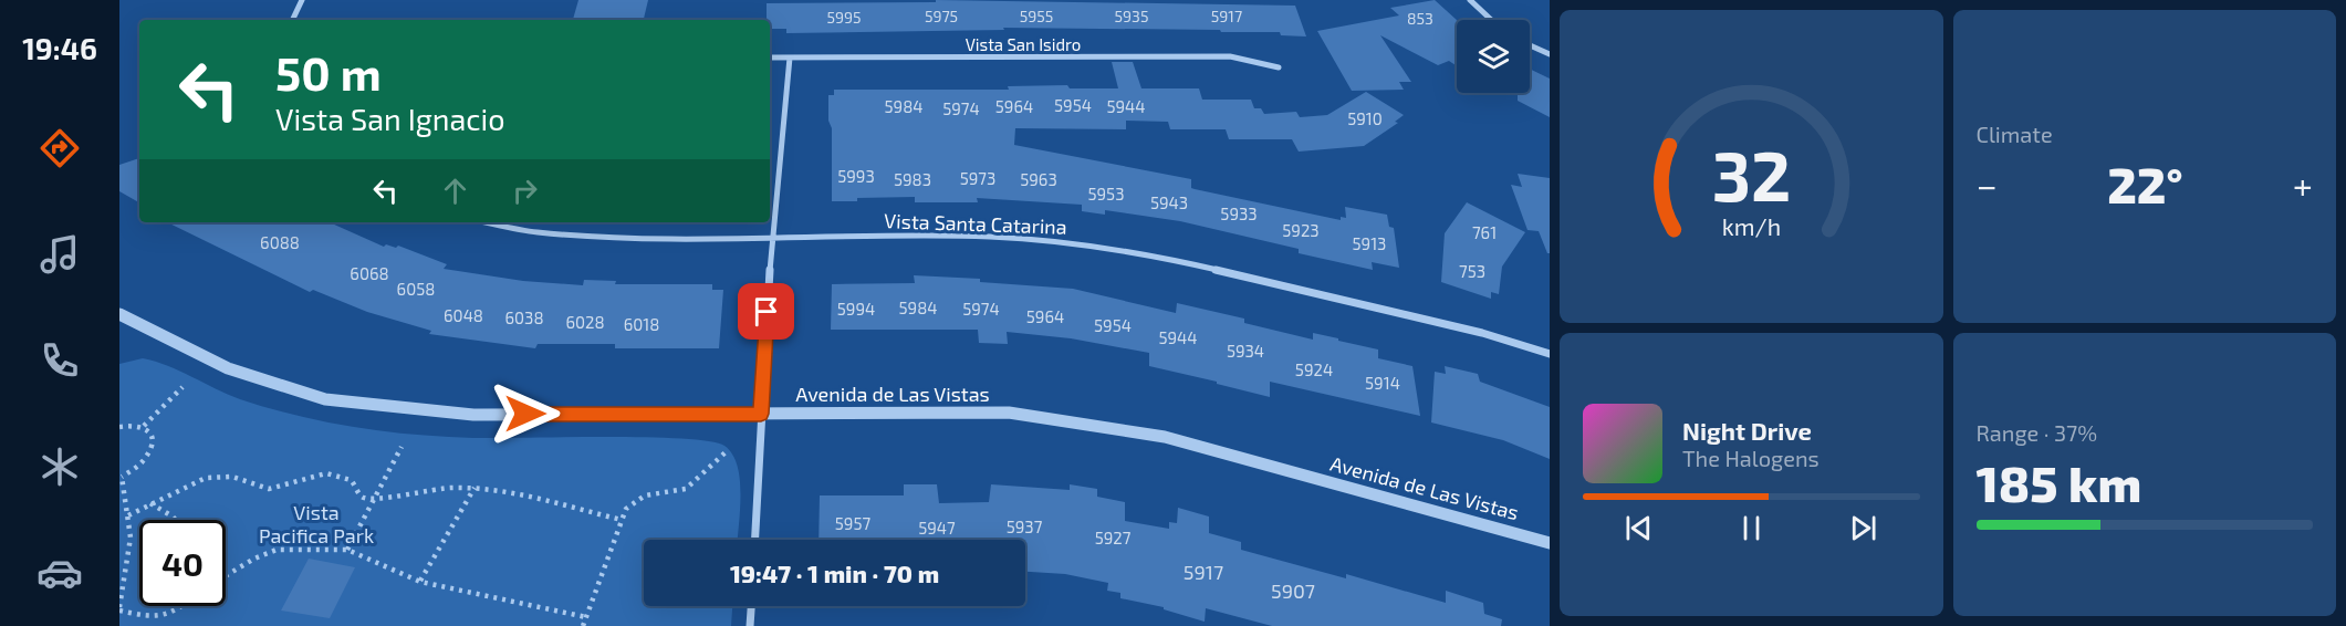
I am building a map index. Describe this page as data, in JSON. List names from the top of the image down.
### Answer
{
  "streets": {
    "street": ["Vista San Isidro", "Vista Santa Catarina", "Avenida de Las Vistas"]
  },
  "parks": ["Vista Pacifica Park"],
  "house_numbers": [
    "5975",
    "5955",
    "5935",
    "5917",
    "5995",
    "853",
    "5954",
    "5984",
    "5964",
    "5944",
    "5974",
    "5910",
    "5993",
    "5973",
    "5983",
    "5963",
    "5953",
    "5943",
    "5933",
    "5923",
    "761",
    "6088",
    "5913",
    "753",
    "6068",
    "6058",
    "5984",
    "5994",
    "5974",
    "6048",
    "5964",
    "6038",
    "6028",
    "6018",
    "5954",
    "5944",
    "5934",
    "5924",
    "5914",
    "5957",
    "5937",
    "5947",
    "5927",
    "5917",
    "5907"
  ],
  "page": {
    "tabs": "19:46",
    "tile": [
      "Climate",
      ["Range · 37%", "185 km"]
    ],
    "turn": ["50 m", "Vista San Ignacio"],
    "heat": ["−", "22°", "+"],
    "song": ["Night Drive", "The Halogens"],
    "limit": "40",
    "trip": "19:47 · 1 min · 70 m",
    "gauge": ["32", "km/h"]
  }
}
